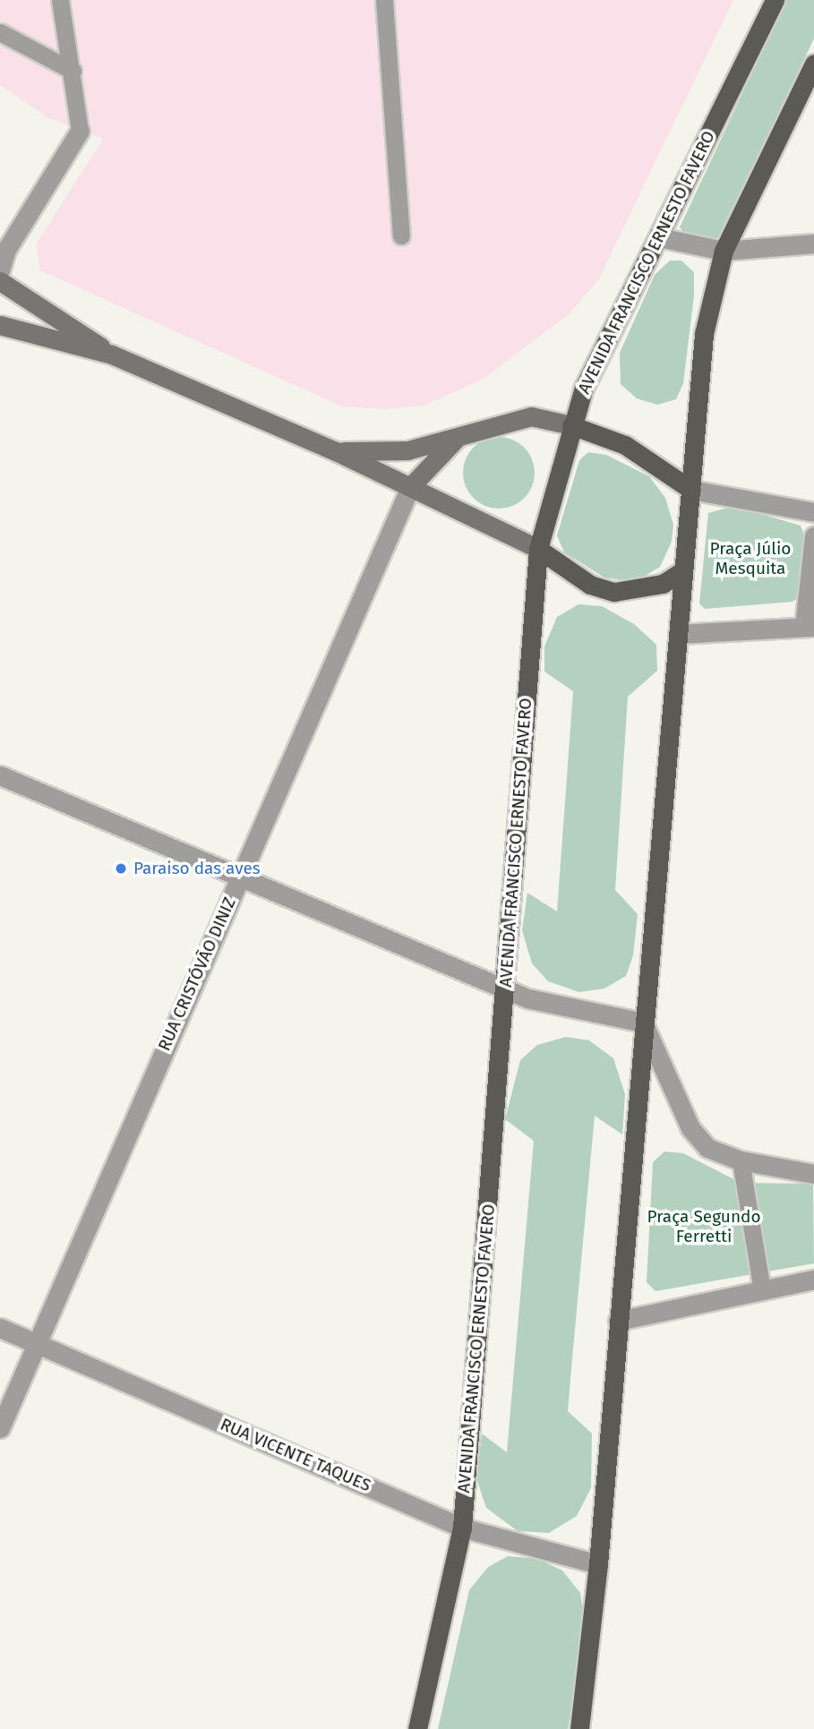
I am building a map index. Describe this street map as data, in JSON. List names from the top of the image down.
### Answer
{
  "streets": {
    "main road": ["AVENIDA FRANCISCO ERNESTO FAVERO"],
    "street": ["RUA CRISTÓVÃO DINIZ", "RUA VICENTE TAQUES"]
  },
  "crossings": [
    ["AVENIDA FRANCISCO ERNESTO FAVERO", "RUA VICENTE TAQUES"],
    ["RUA CRISTÓVÃO DINIZ", "RUA VICENTE TAQUES"]
  ],
  "parks": ["Praça Júlio Mesquita", "Praça Segundo Ferretti"],
  "places": ["Paraiso das aves"]
}
